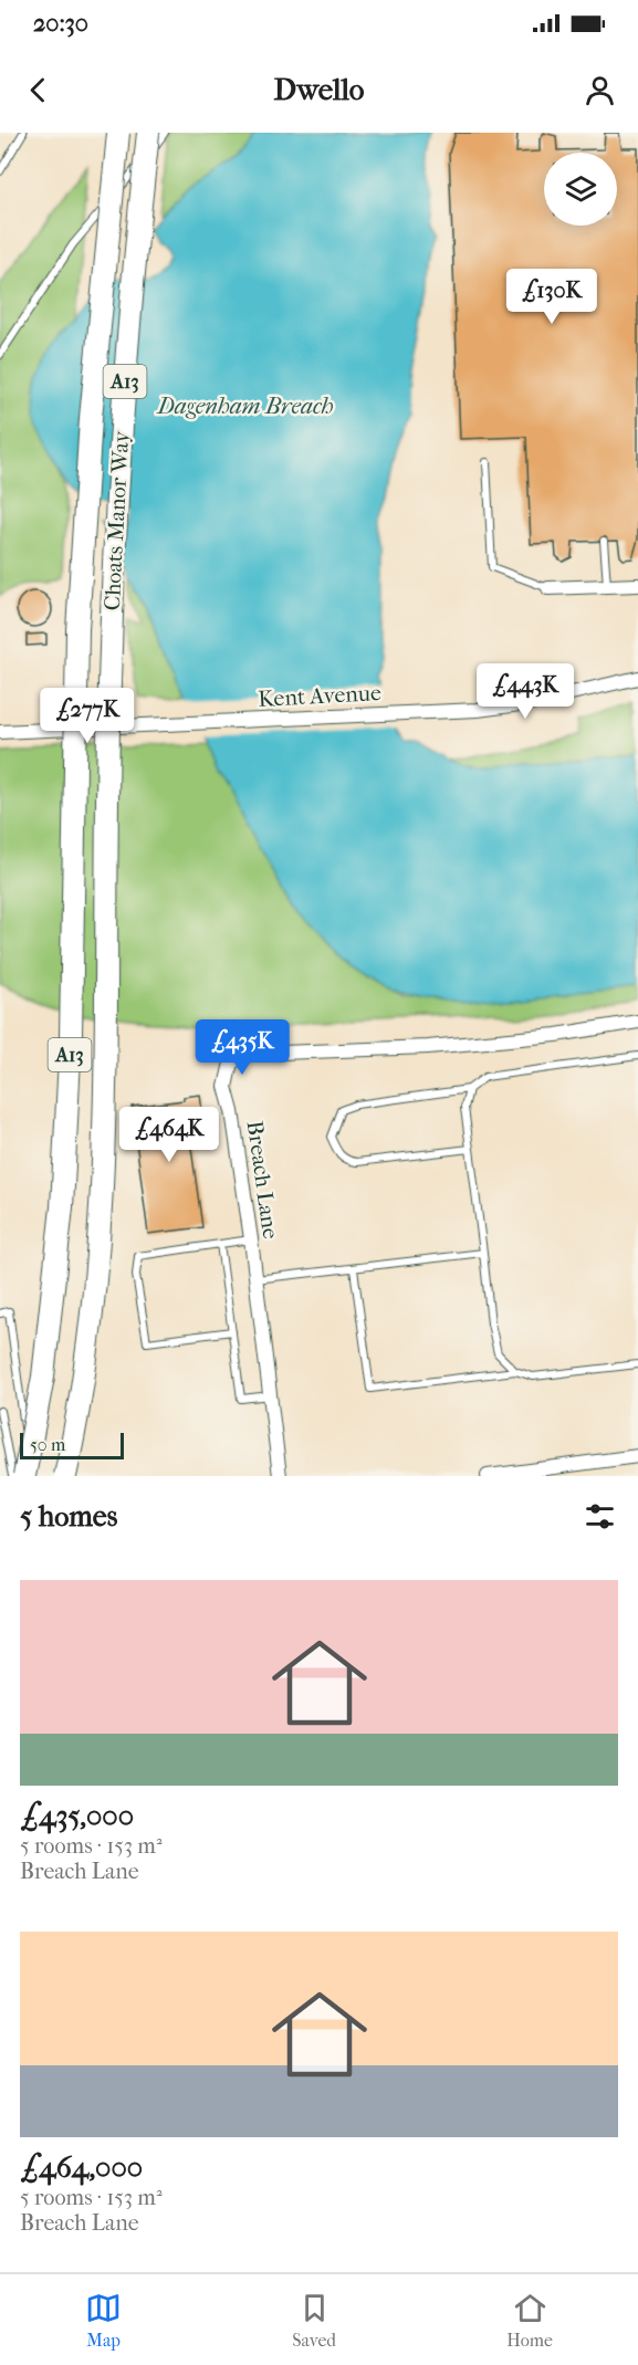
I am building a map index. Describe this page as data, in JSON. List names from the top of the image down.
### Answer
{
  "streets": {
    "highway": ["A13", "Choats Manor Way"],
    "street": ["Kent Avenue", "Breach Lane"]
  },
  "water": ["Dagenham Breach"],
  "scale_bar": "50 m",
  "page": {
    "status": "20:30",
    "header": "Dwello",
    "price": [
      "£130K",
      "£443K",
      "£277K",
      "£435K",
      "£464K"
    ],
    "scale": "50 m",
    "heading": "5 homes",
    "list": [
      {
        "name": "£435,000",
        "note": "5 rooms · 153 m² · Breach Lane"
      },
      {
        "name": "£464,000",
        "note": "5 rooms · 153 m² · Breach Lane"
      }
    ],
    "tabs": ["Map", "Saved", "Home"]
  }
}
